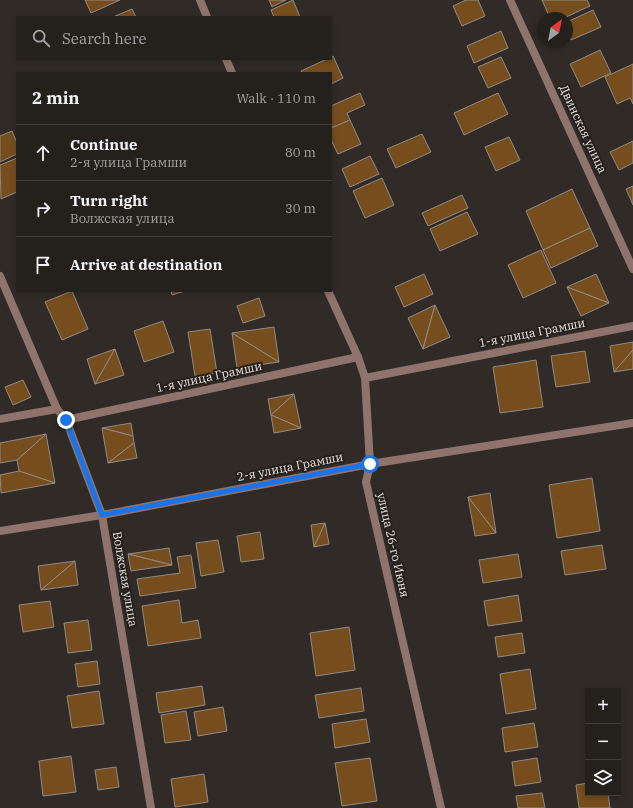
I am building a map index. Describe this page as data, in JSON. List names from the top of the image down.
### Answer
{
  "streets": {
    "street": [
      "Двинская улица",
      "1-я улица Грамши",
      "2-я улица Грамши",
      "улица 26-го Июня",
      "Волжская улица"
    ]
  },
  "crossings": [
    ["1-я улица Грамши", "улица 26-го Июня"],
    ["1-я улица Грамши", "Волжская улица"],
    ["2-я улица Грамши", "улица 26-го Июня"],
    ["2-я улица Грамши", "Волжская улица"]
  ],
  "north": "top right",
  "page": {
    "search": "Search here",
    "heading": ["2 min", "Walk · 110 m"],
    "list": [
      ["Continue", "2-я улица Грамши", "80 m"],
      ["Turn right", "Волжская улица", "30 m"],
      "Arrive at destination"
    ],
    "map_buttons": ["+", "−"]
  }
}
